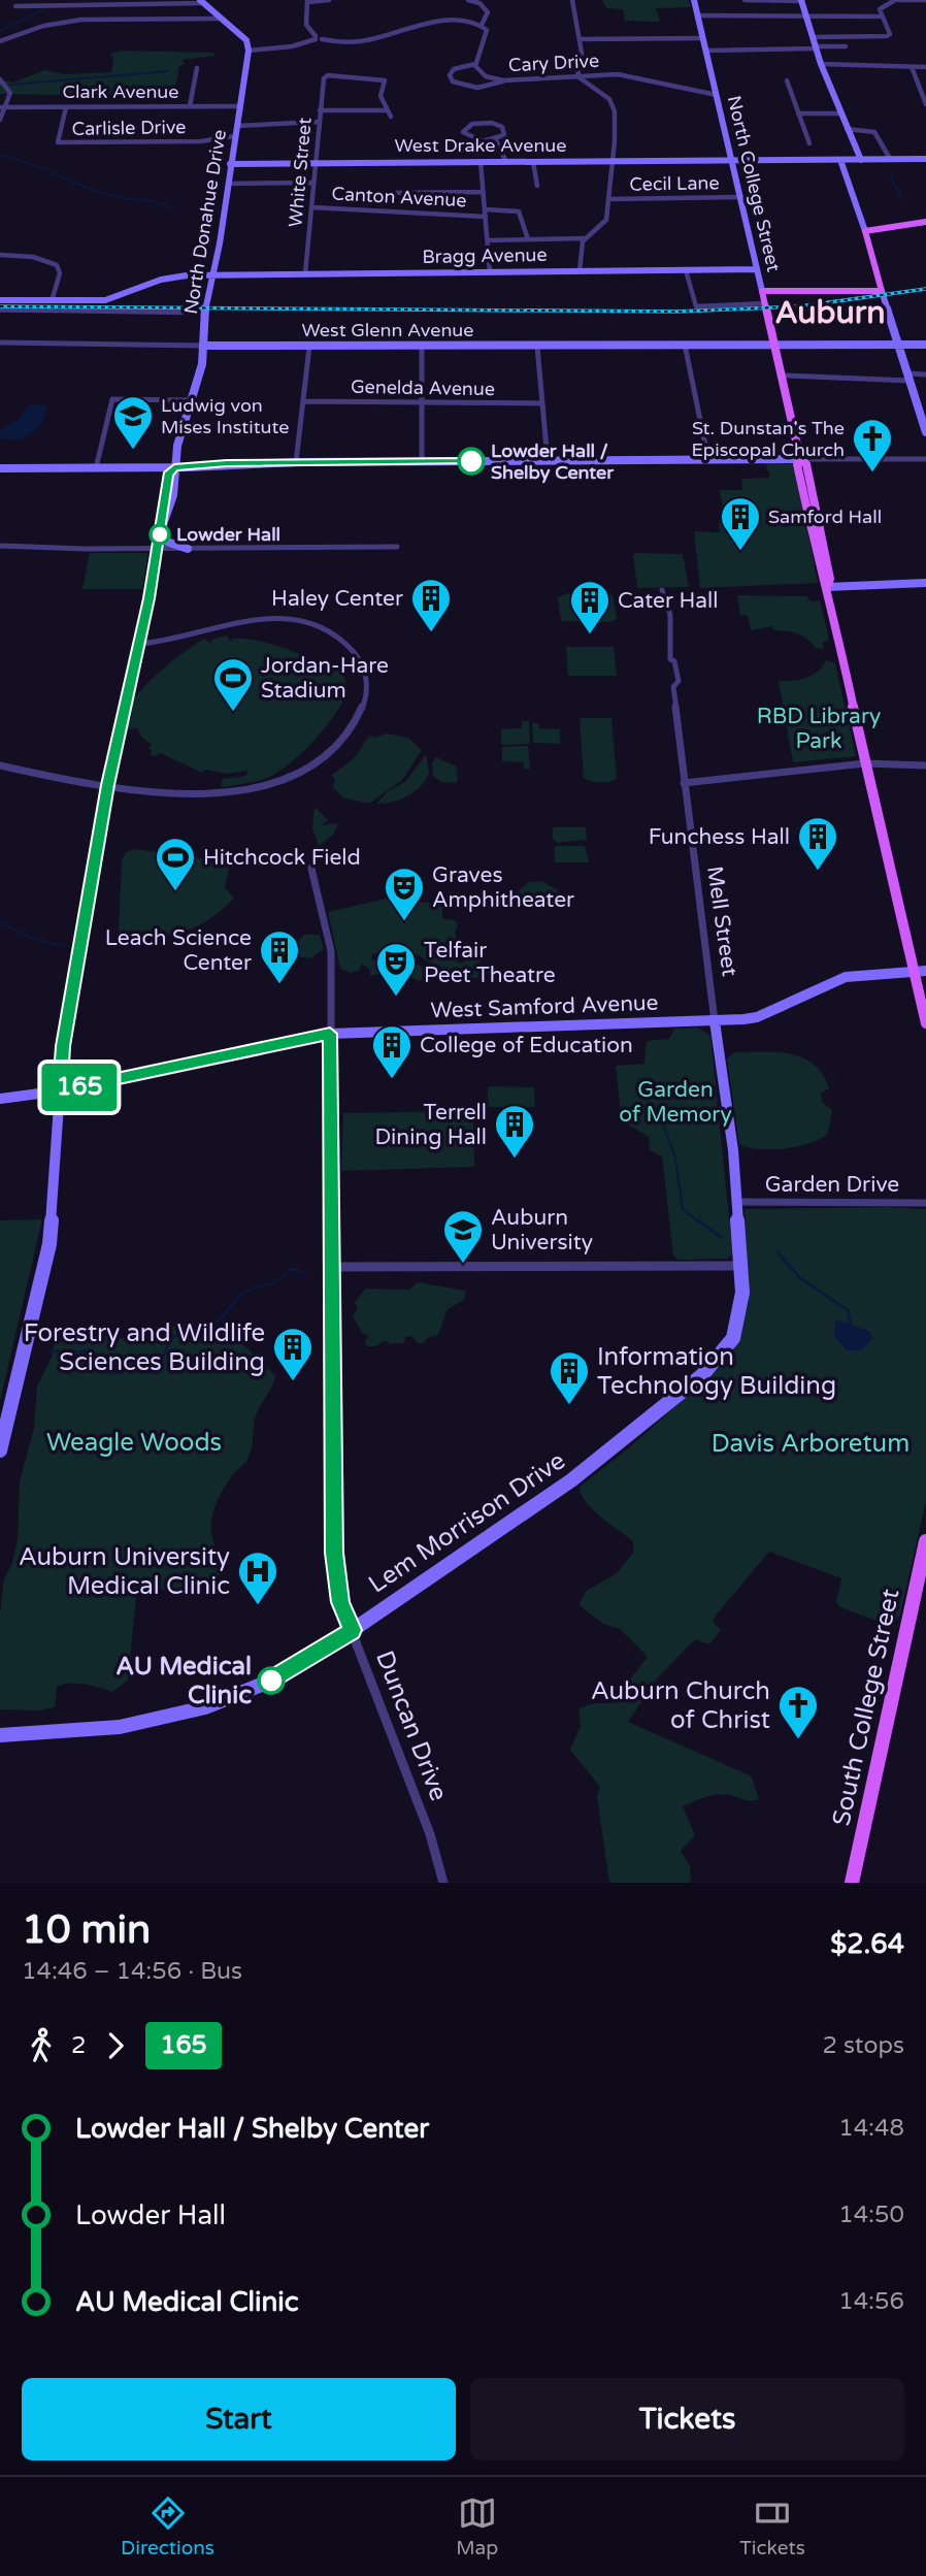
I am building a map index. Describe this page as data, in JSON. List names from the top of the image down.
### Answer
{
  "streets": {
    "main road": ["North College Street", "South College Street"],
    "street": [
      "Cary Drive",
      "Clark Avenue",
      "Carlisle Drive",
      "West Drake Avenue",
      "White Street",
      "Cecil Lane",
      "Canton Avenue",
      "North Donahue Drive",
      "Bragg Avenue",
      "West Glenn Avenue",
      "Genelda Avenue",
      "Mell Street",
      "West Samford Avenue",
      "Garden Drive",
      "Lem Morrison Drive",
      "Duncan Drive"
    ]
  },
  "crossings": [
    ["Cary Drive", "North College Street"],
    ["Clark Avenue", "Carlisle Drive"],
    ["Clark Avenue", "North Donahue Drive"],
    ["Carlisle Drive", "North Donahue Drive"],
    ["West Drake Avenue", "White Street"],
    ["West Drake Avenue", "North College Street"],
    ["West Drake Avenue", "North Donahue Drive"],
    ["White Street", "Canton Avenue"],
    ["White Street", "Bragg Avenue"],
    ["Cecil Lane", "North College Street"],
    ["North College Street", "Bragg Avenue"],
    ["North College Street", "West Glenn Avenue"],
    ["North Donahue Drive", "Bragg Avenue"],
    ["North Donahue Drive", "West Glenn Avenue"],
    ["North Donahue Drive", "West Samford Avenue"],
    ["Mell Street", "West Samford Avenue"],
    ["Mell Street", "Garden Drive"],
    ["Mell Street", "Lem Morrison Drive"],
    ["West Samford Avenue", "Duncan Drive"],
    ["Lem Morrison Drive", "Duncan Drive"]
  ],
  "districts": ["Auburn"],
  "parks": [
    "RBD Library Park",
    "Garden of Memory",
    "Weagle Woods",
    "Davis Arboretum"
  ],
  "places": {
    "school or university": ["Ludwig von Mises Institute", "Auburn University"],
    "other": ["Lowder Hall / Shelby Center", "Lowder Hall", "AU Medical Clinic"],
    "church": ["St. Dunstan's The Episcopal Church", "Auburn Church of Christ"],
    "building": [
      "Samford Hall",
      "Haley Center",
      "Cater Hall",
      "Funchess Hall",
      "Leach Science Center",
      "College of Education",
      "Terrell Dining Hall",
      "Forestry and Wildlife Sciences Building",
      "Information Technology Building"
    ],
    "sports": ["Jordan-Hare Stadium", "Hitchcock Field"],
    "theatre": ["Graves Amphitheater", "Telfair Peet Theatre"],
    "hospital": ["Auburn University Medical Clinic"]
  },
  "lines": ["bus line 165"],
  "page": {
    "on_map": "165",
    "heading": ["10 min", "14:46 – 14:56 · Bus", "$2.64"],
    "legs": ["2", "165", "2 stops"],
    "list": [
      {
        "name": "Lowder Hall / Shelby Center",
        "value": "14:48"
      },
      {
        "name": "Lowder Hall",
        "value": "14:50"
      },
      {
        "name": "AU Medical Clinic",
        "value": "14:56"
      }
    ],
    "buttons": ["Start", "Tickets"],
    "tabs": ["Directions", "Map", "Tickets"]
  }
}
